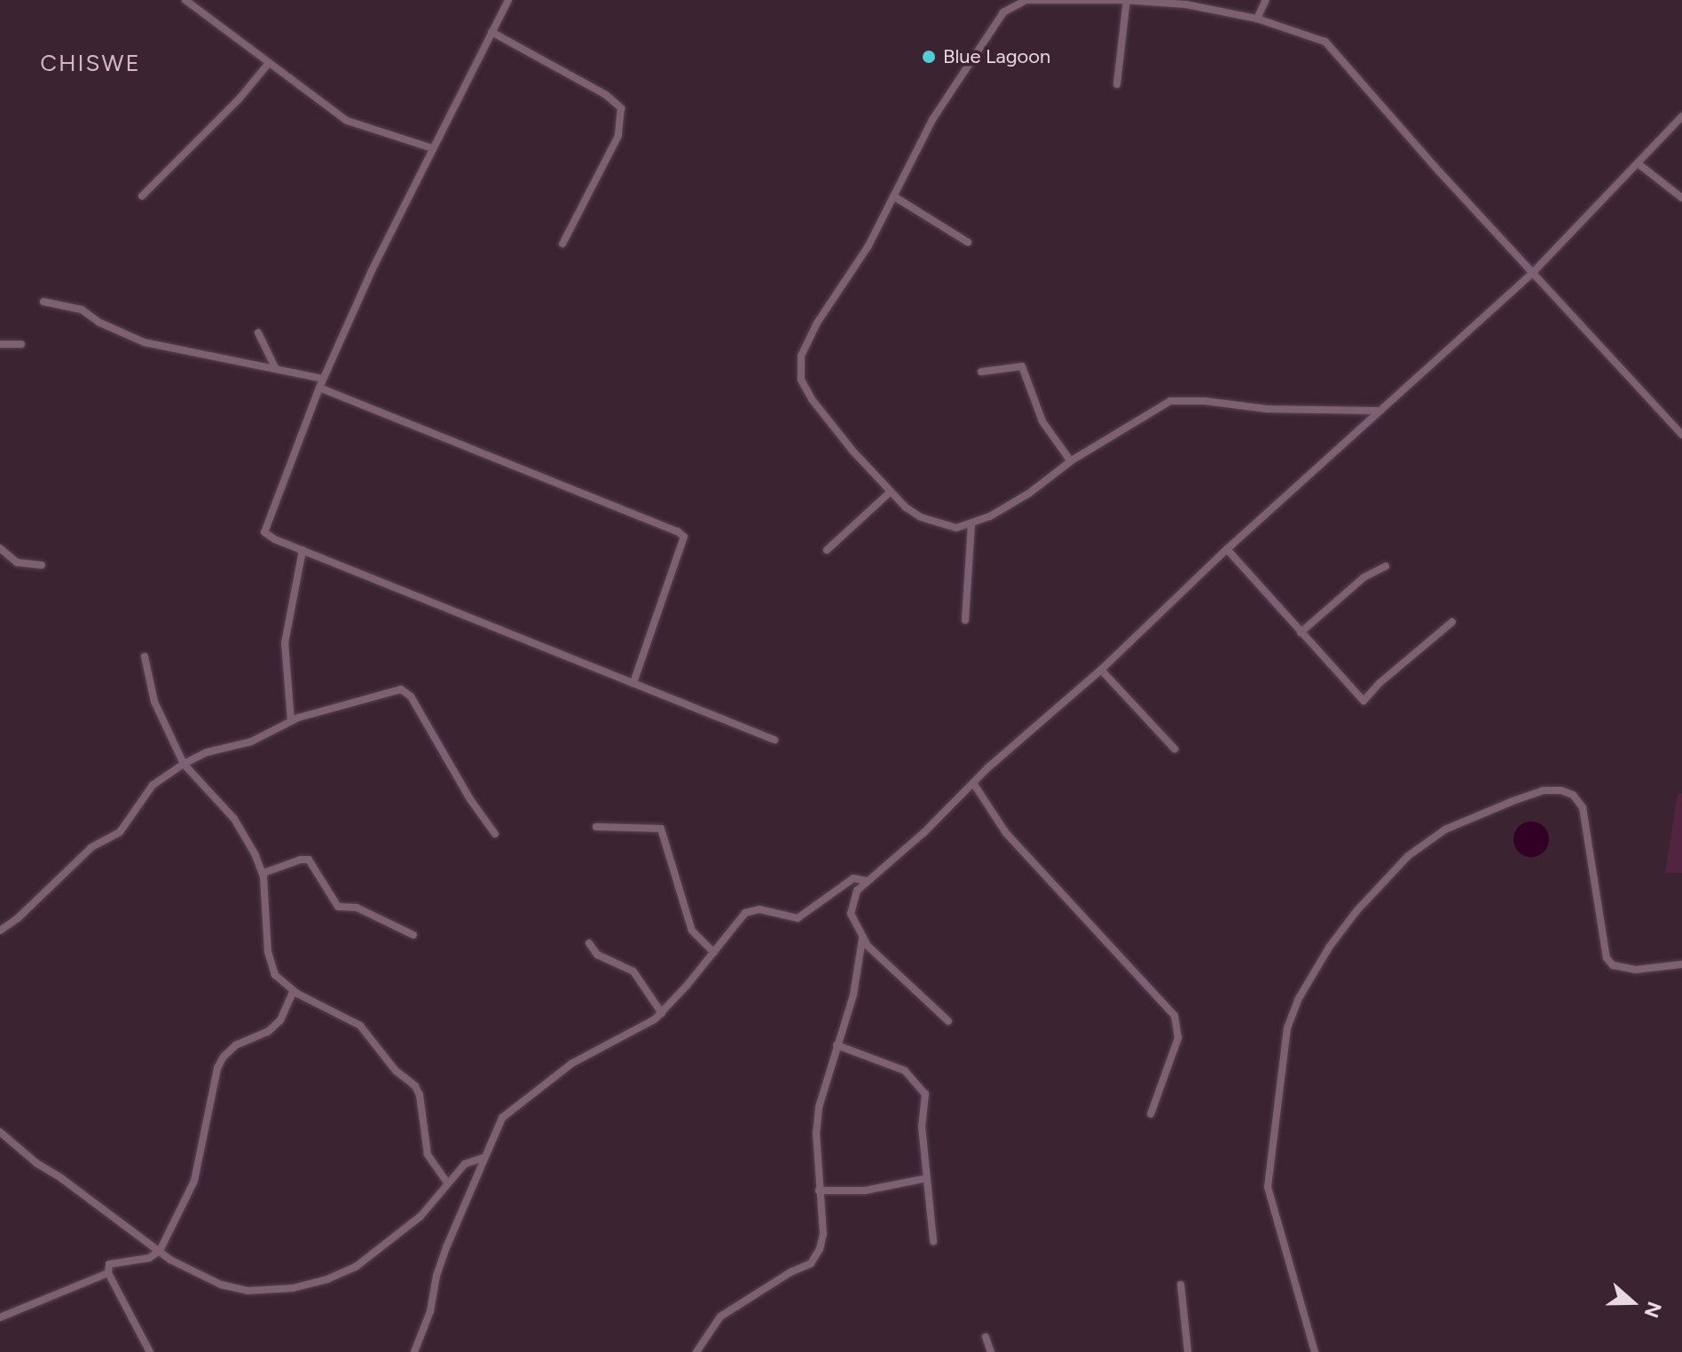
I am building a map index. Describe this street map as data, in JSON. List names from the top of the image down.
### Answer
{
  "districts": ["CHISWE"],
  "places": ["Blue Lagoon"],
  "north": "right"
}
